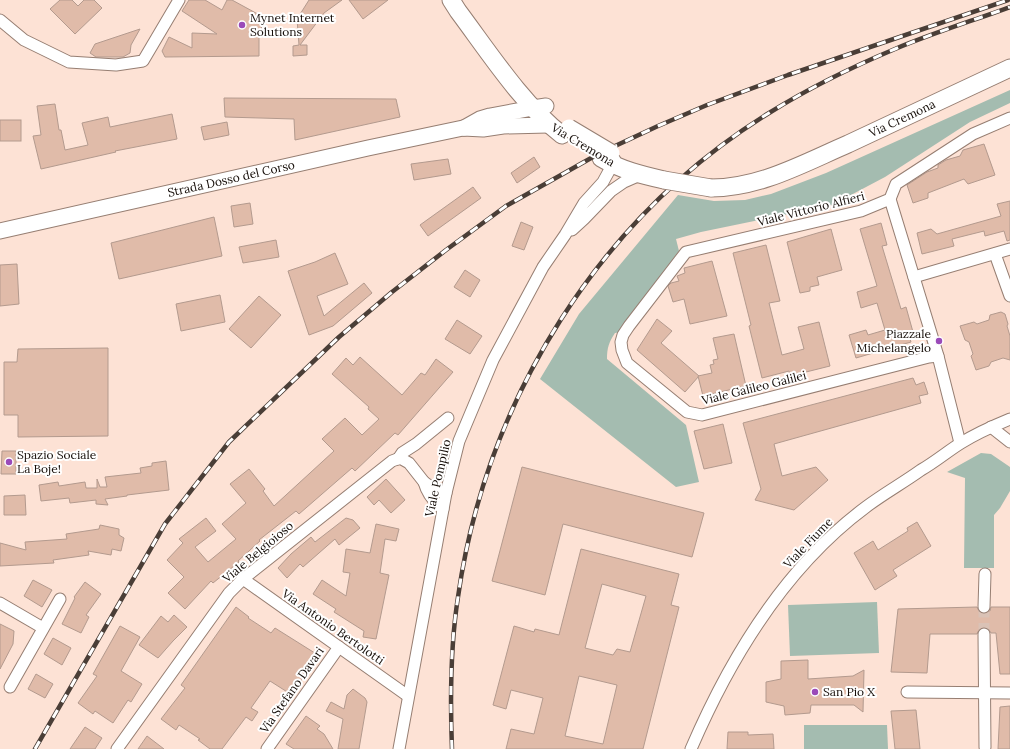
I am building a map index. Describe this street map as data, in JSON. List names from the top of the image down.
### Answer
{
  "streets": {
    "main road": ["Via Cremona", "Strada Dosso del Corso"],
    "street": [
      "Viale Vittorio Alfieri",
      "Viale Galileo Galilei",
      "Viale Pompilio",
      "Viale Fiume",
      "Viale Belgioioso",
      "Via Antonio Bertolotti",
      "Via Stefano Davari"
    ]
  },
  "crossings": [
    ["Via Cremona", "Strada Dosso del Corso"],
    ["Via Cremona", "Viale Pompilio"],
    ["Viale Vittorio Alfieri", "Viale Galileo Galilei"],
    ["Viale Pompilio", "Via Antonio Bertolotti"],
    ["Viale Belgioioso", "Via Antonio Bertolotti"],
    ["Via Antonio Bertolotti", "Via Stefano Davari"]
  ],
  "places": [
    "Mynet Internet Solutions",
    "Piazzale Michelangelo",
    "Spazio Sociale La Boje!",
    "San Pio X"
  ]
}
